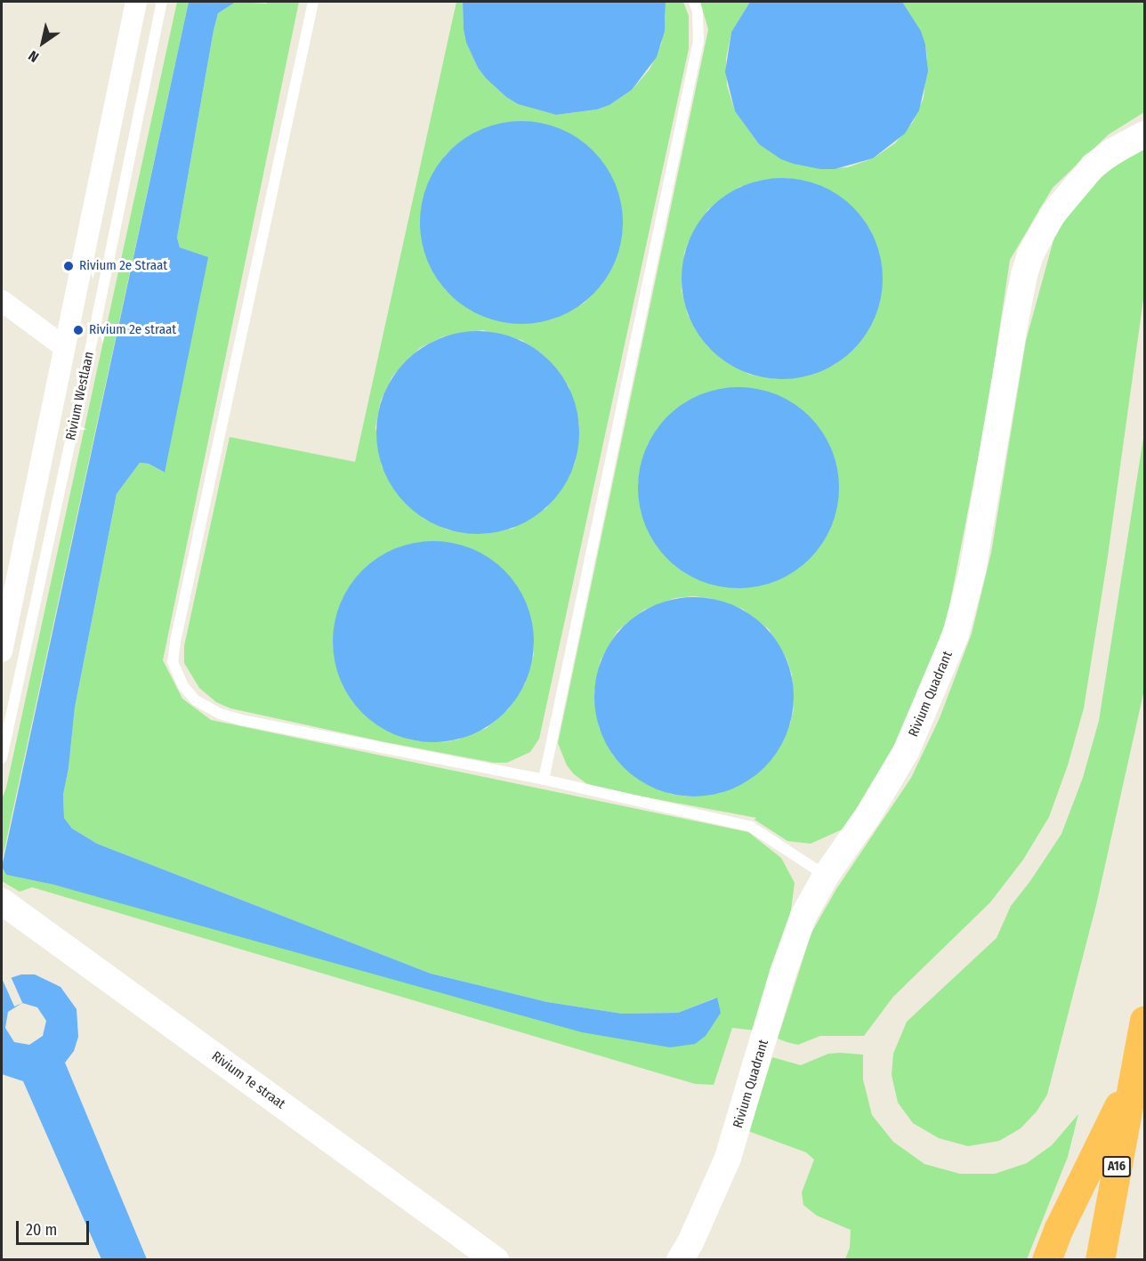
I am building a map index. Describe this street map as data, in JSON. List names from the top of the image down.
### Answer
{
  "streets": {
    "highway": ["A16"],
    "street": ["Rivium Westlaan", "Rivium Quadrant", "Rivium 1e straat"]
  },
  "places": ["Rivium 2e Straat", "Rivium 2e straat"],
  "scale_bar": "20 m",
  "north": "bottom left"
}
